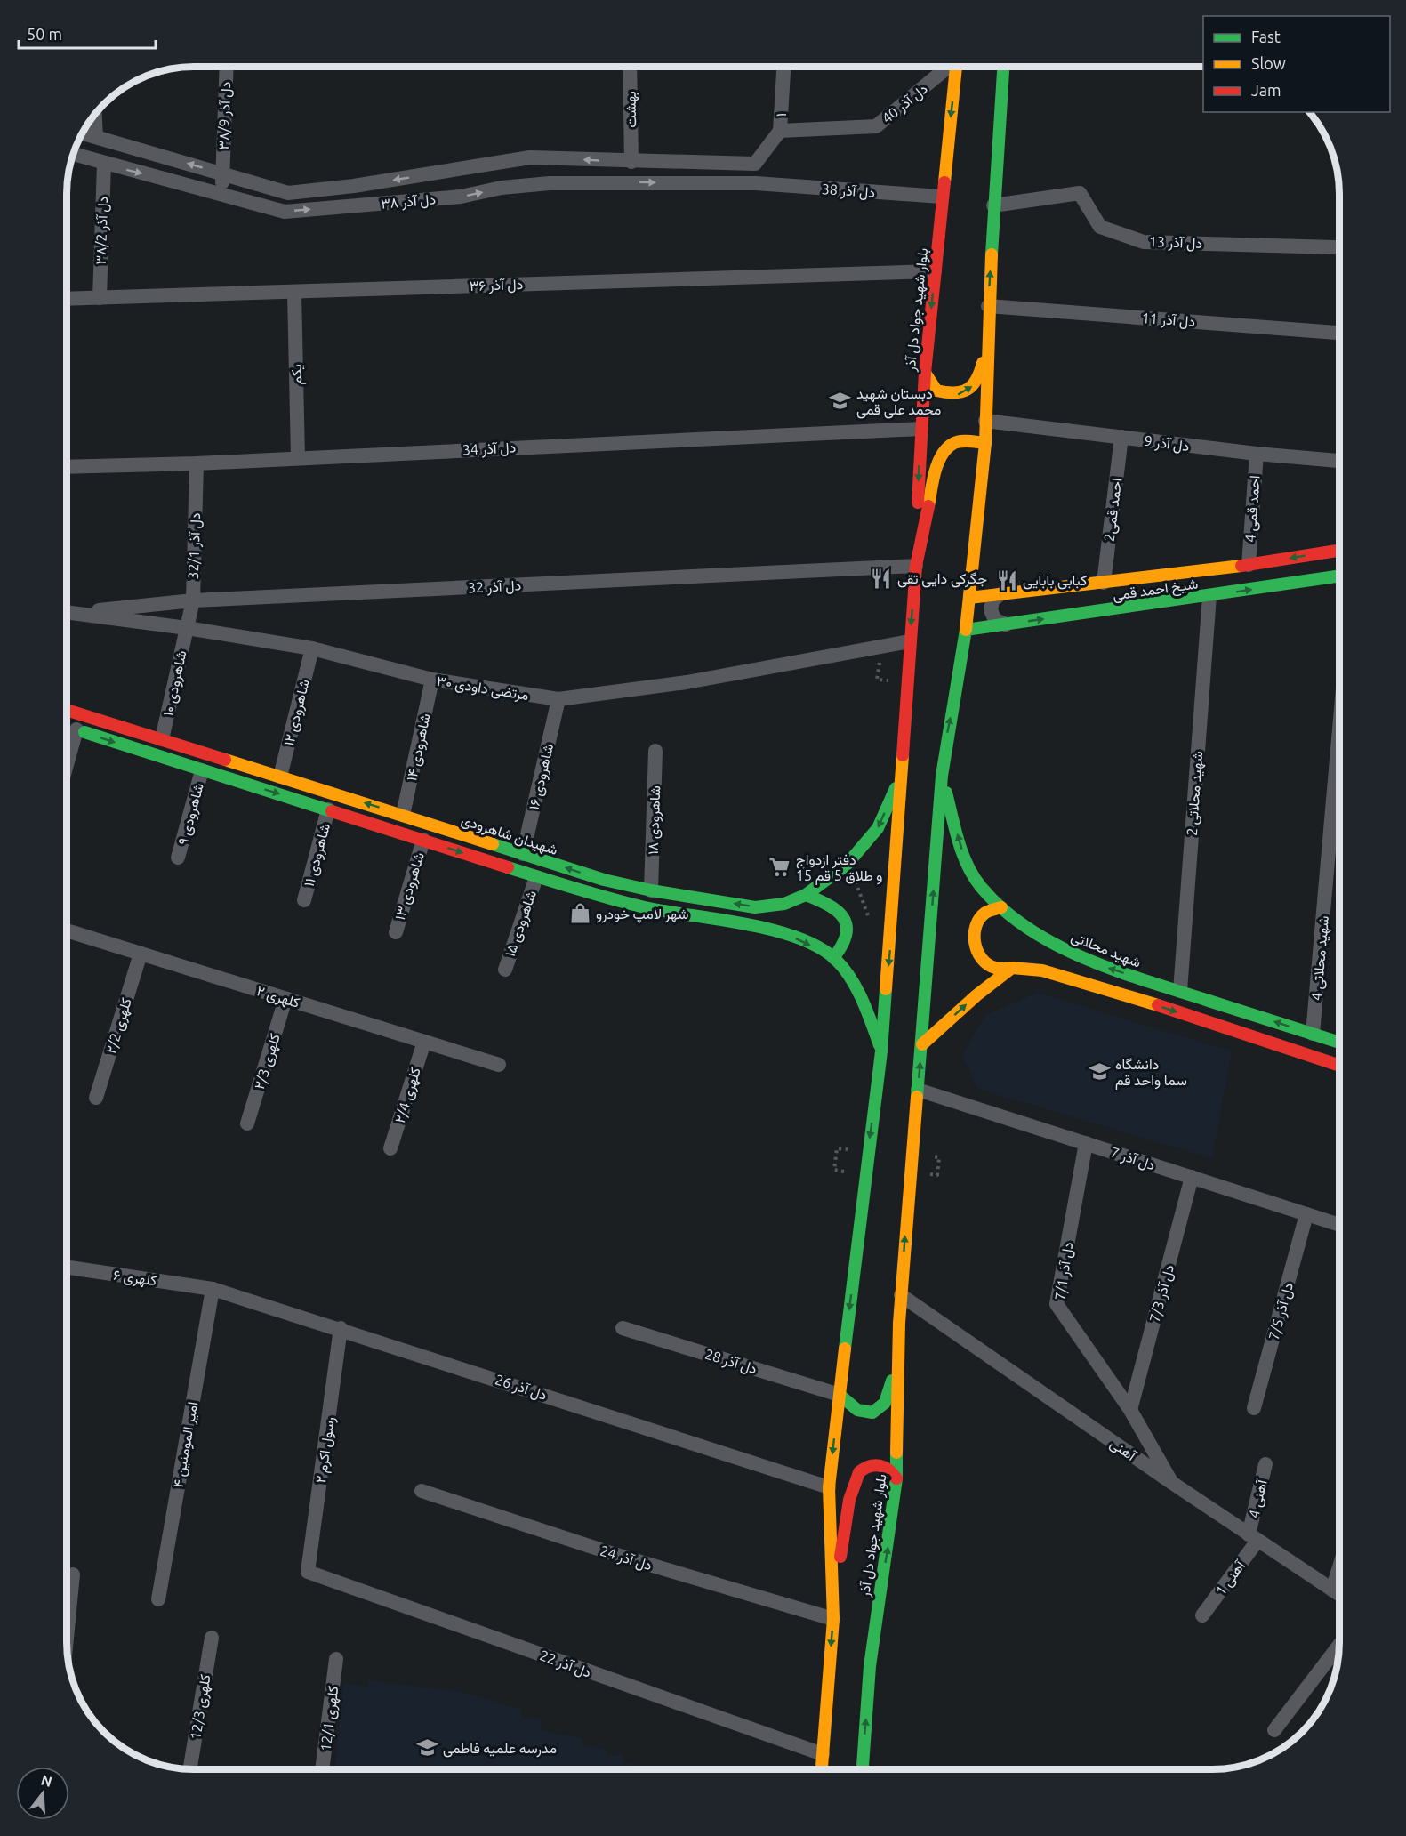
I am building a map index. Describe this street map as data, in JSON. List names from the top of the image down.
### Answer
{
  "streets": {
    "main road": [
      "بلوار شهید جواد دل آذر",
      "شیخ احمد قمی",
      "شهیدان شاهرودی",
      "شهید محلاتی"
    ],
    "street": [
      "دل آذر 40",
      "بهشت",
      "۱",
      "دل آذر ۳۸/9",
      "دل آذر 38",
      "دل آذر ۳۸",
      "دل آذر ۳۸/2",
      "دل آذر 13",
      "دل آذر ۳۶",
      "دل آذر 11",
      "یکم",
      "دل آذر 9",
      "دل آذر 34",
      "احمد قمی 4",
      "احمد قمی2",
      "دل آذر 32/1",
      "دل آذر 32",
      "شاهرودی ۱۰",
      "۳۰ مرتضی داودی",
      "شاهرودی ۱۲",
      "شاهرودی ۱۴",
      "شاهرودی ۱۶",
      "شهید محلاتی 2",
      "۹ شاهرودی",
      "شاهرودی ۱۸",
      "۱۱ شاهرودی",
      "۱۳ شاهرودی",
      "۱۵ شاهرودی",
      "شهید محلاتی 4",
      "کلهری ۲",
      "کلهری ۲/2",
      "کلهری ۲/3",
      "کلهری ۲/4",
      "دل آذر 7",
      "دل آذر 7/1",
      "کلهری ۶",
      "دل آذر 7/3",
      "دل آذر 7/5",
      "دل آذر 28",
      "دل آذر 26",
      "امیر المومنین ۴",
      "آهنی",
      "رسول اکرم ۲",
      "آهنی 4",
      "دل آذر 24",
      "آهنی 1",
      "دل آذر 22",
      "کلهری 12/3",
      "کلهری 12/1"
    ]
  },
  "crossings": [
    ["دل آذر 40", "۱"],
    ["بهشت", "دل آذر ۳۸"],
    ["۱", "دل آذر ۳۸"],
    ["دل آذر ۳۸/9", "دل آذر ۳۸"],
    ["دل آذر 38", "دل آذر ۳۸"],
    ["دل آذر 38", "بلوار شهید جواد دل آذر"],
    ["دل آذر ۳۸", "دل آذر ۳۸/2"],
    ["دل آذر ۳۸/2", "دل آذر ۳۶"],
    ["دل آذر ۳۶", "بلوار شهید جواد دل آذر"],
    ["دل آذر ۳۶", "یکم"],
    ["بلوار شهید جواد دل آذر", "دل آذر 34"],
    ["بلوار شهید جواد دل آذر", "دل آذر 32"],
    ["بلوار شهید جواد دل آذر", "شیخ احمد قمی"],
    ["بلوار شهید جواد دل آذر", "۳۰ مرتضی داودی"],
    ["بلوار شهید جواد دل آذر", "شهیدان شاهرودی"],
    ["بلوار شهید جواد دل آذر", "شهید محلاتی"],
    ["بلوار شهید جواد دل آذر", "دل آذر 7"],
    ["بلوار شهید جواد دل آذر", "دل آذر 28"],
    ["بلوار شهید جواد دل آذر", "دل آذر 26"],
    ["بلوار شهید جواد دل آذر", "آهنی"],
    ["بلوار شهید جواد دل آذر", "دل آذر 24"],
    ["بلوار شهید جواد دل آذر", "دل آذر 22"],
    ["یکم", "دل آذر 34"],
    ["دل آذر 9", "احمد قمی 4"],
    ["دل آذر 9", "احمد قمی2"],
    ["دل آذر 34", "دل آذر 32/1"],
    ["احمد قمی 4", "شیخ احمد قمی"],
    ["احمد قمی2", "شیخ احمد قمی"],
    ["دل آذر 32/1", "دل آذر 32"],
    ["دل آذر 32/1", "شاهرودی ۱۰"],
    ["دل آذر 32/1", "۳۰ مرتضی داودی"],
    ["شیخ احمد قمی", "شهید محلاتی 2"],
    ["شاهرودی ۱۰", "۳۰ مرتضی داودی"],
    ["شاهرودی ۱۰", "شهیدان شاهرودی"],
    ["۳۰ مرتضی داودی", "شاهرودی ۱۲"],
    ["۳۰ مرتضی داودی", "شاهرودی ۱۴"],
    ["۳۰ مرتضی داودی", "شاهرودی ۱۶"],
    ["شاهرودی ۱۲", "شهیدان شاهرودی"],
    ["شاهرودی ۱۴", "شهیدان شاهرودی"],
    ["شاهرودی ۱۶", "شهیدان شاهرودی"],
    ["شهید محلاتی 2", "شهید محلاتی"],
    ["شاهرودی ۱۸", "شهیدان شاهرودی"],
    ["شهید محلاتی", "شهید محلاتی 4"],
    ["کلهری ۲", "کلهری ۲/2"],
    ["کلهری ۲", "کلهری ۲/3"],
    ["کلهری ۲", "کلهری ۲/4"],
    ["دل آذر 7", "دل آذر 7/1"],
    ["دل آذر 7", "دل آذر 7/3"],
    ["دل آذر 7", "دل آذر 7/5"],
    ["دل آذر 7/1", "دل آذر 7/3"],
    ["دل آذر 7/1", "آهنی"],
    ["کلهری ۶", "دل آذر 26"],
    ["کلهری ۶", "امیر المومنین ۴"],
    ["دل آذر 26", "امیر المومنین ۴"],
    ["دل آذر 26", "رسول اکرم ۲"],
    ["آهنی", "آهنی 4"],
    ["آهنی", "آهنی 1"],
    ["رسول اکرم ۲", "دل آذر 22"],
    ["آهنی 4", "آهنی 1"]
  ],
  "places": {
    "school or university": ["دبستان شهید محمد علی قمی", "دانشگاه سما واحد قم", "مدرسه علمیه فاطمی"],
    "restaurant": ["جگرکی دایی تقی", "کبابی بابایی"],
    "supermarket": ["دفتر ازدواج 15 و طلاق 5 قم"],
    "shop": ["شهر لامپ خودرو"]
  },
  "legend": ["Fast", "Slow", "Jam"],
  "scale_bar": "50 m",
  "north": "top"
}
